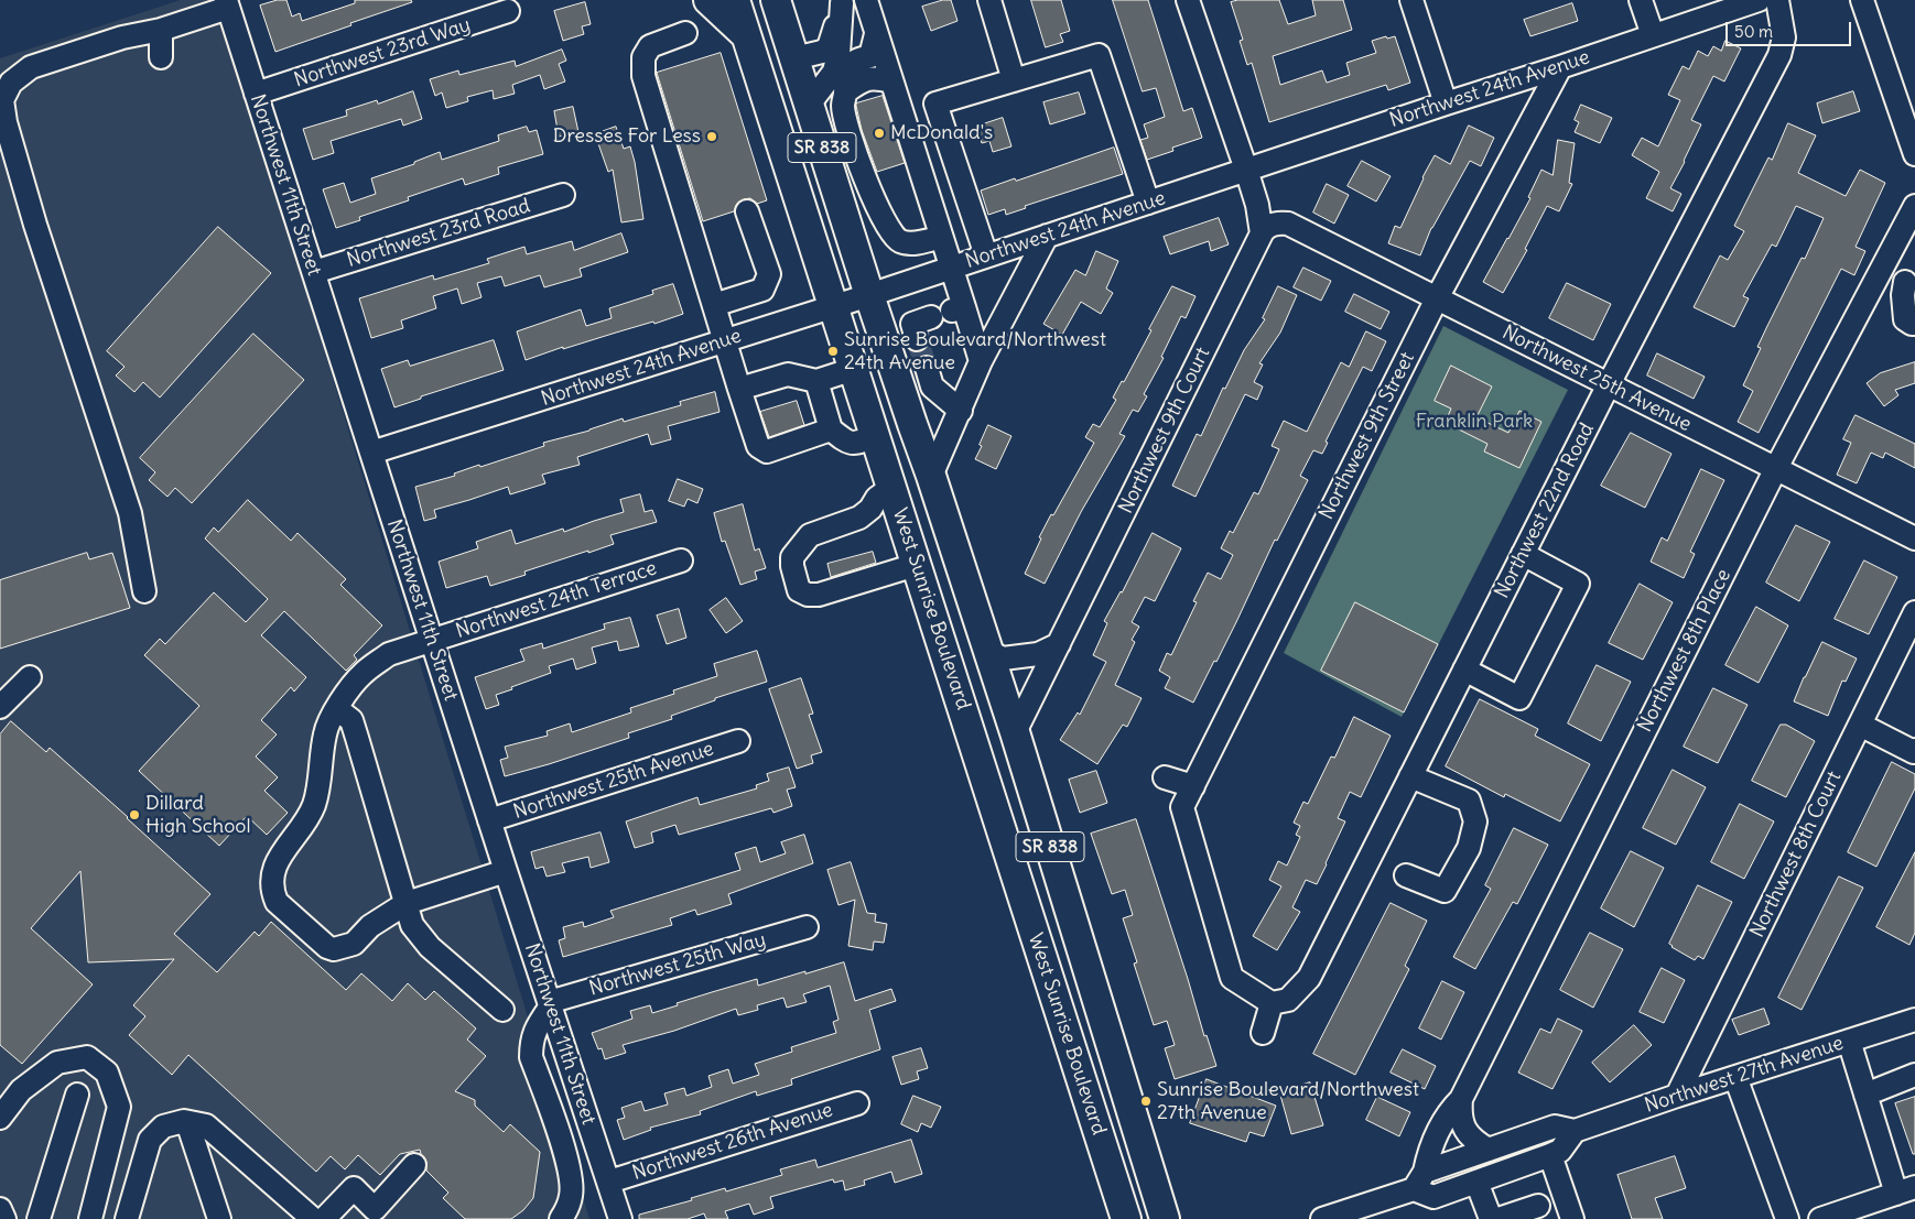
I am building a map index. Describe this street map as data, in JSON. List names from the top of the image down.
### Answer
{
  "streets": {
    "main road": ["SR 838", "West Sunrise Boulevard"],
    "street": [
      "Northwest 23rd Way",
      "Northwest 24th Avenue",
      "Northwest 11th Street",
      "Northwest 23rd Road",
      "Northwest 25th Avenue",
      "Northwest 9th Court",
      "Northwest 9th Street",
      "Northwest 22nd Road",
      "Northwest 24th Terrace",
      "Northwest 8th Place",
      "Northwest 8th Court",
      "Northwest 25th Way",
      "Northwest 27th Avenue",
      "Northwest 26th Avenue"
    ]
  },
  "crossings": [
    ["Northwest 23rd Way", "Northwest 11th Street"],
    ["Northwest 24th Avenue", "Northwest 11th Street"],
    ["Northwest 24th Avenue", "Northwest 9th Street"],
    ["Northwest 24th Avenue", "West Sunrise Boulevard"],
    ["Northwest 11th Street", "Northwest 23rd Road"],
    ["Northwest 11th Street", "Northwest 25th Avenue"],
    ["Northwest 11th Street", "Northwest 24th Terrace"],
    ["Northwest 11th Street", "Northwest 25th Way"],
    ["Northwest 11th Street", "Northwest 26th Avenue"],
    ["Northwest 25th Avenue", "Northwest 9th Court"],
    ["Northwest 25th Avenue", "Northwest 9th Street"],
    ["Northwest 25th Avenue", "Northwest 22nd Road"],
    ["Northwest 25th Avenue", "Northwest 8th Place"],
    ["Northwest 9th Court", "West Sunrise Boulevard"],
    ["Northwest 9th Street", "Northwest 22nd Road"],
    ["Northwest 8th Place", "Northwest 27th Avenue"],
    ["Northwest 8th Court", "Northwest 27th Avenue"]
  ],
  "parks": ["Franklin Park"],
  "places": [
    "McDonald's",
    "Dresses For Less",
    "Sunrise Boulevard/Northwest 24th Avenue",
    "Dillard High School",
    "Sunrise Boulevard/Northwest 27th Avenue"
  ],
  "scale_bar": "50 m"
}
